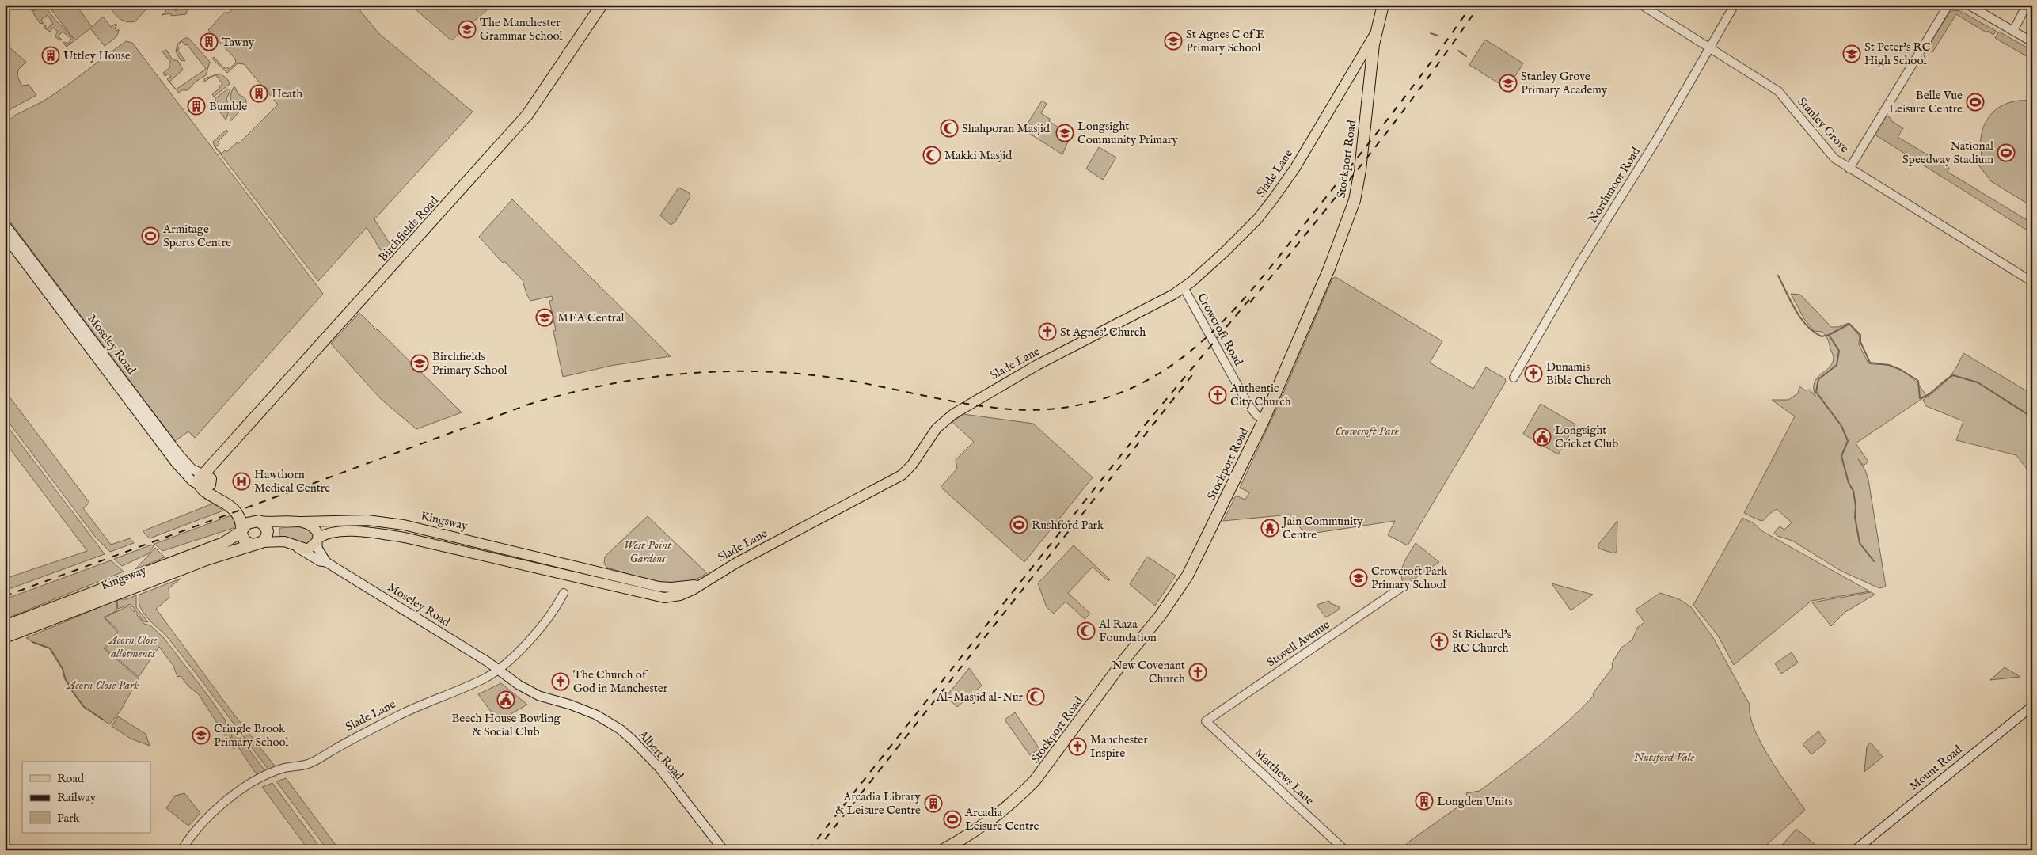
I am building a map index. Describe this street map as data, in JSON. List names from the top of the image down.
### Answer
{
  "streets": {
    "highway": [
      "Stockport Road",
      "Birchfields Road",
      "Moseley Road",
      "Kingsway"
    ],
    "main road": ["Slade Lane", "Albert Road", "Mount Road"],
    "street": [
      "Stanley Grove",
      "Northmoor Road",
      "Crowcroft Road",
      "Stovell Avenue",
      "Matthews Lane"
    ]
  },
  "crossings": [
    ["Stanley Grove", "Northmoor Road"],
    ["Stockport Road", "Slade Lane"],
    ["Stockport Road", "Crowcroft Road"],
    ["Slade Lane", "Crowcroft Road"],
    ["Slade Lane", "Moseley Road"],
    ["Slade Lane", "Kingsway"],
    ["Slade Lane", "Albert Road"],
    ["Birchfields Road", "Moseley Road"],
    ["Moseley Road", "Kingsway"],
    ["Moseley Road", "Albert Road"],
    ["Stovell Avenue", "Matthews Lane"]
  ],
  "parks": [
    "Crowcroft Park",
    "West Point Gardens",
    "Acorn Close allotments",
    "Acorn Close Park",
    "Nutsford Vale"
  ],
  "places": {
    "school or university": [
      "The Manchester Grammar School",
      "St Agnes C of E Primary School",
      "St Peter's RC High School",
      "Stanley Grove Primary Academy",
      "Longsight Community Primary",
      "MEA Central",
      "Birchfields Primary School",
      "Crowcroft Park Primary School",
      "Cringle Brook Primary School"
    ],
    "building": [
      "Tawny",
      "Uttley House",
      "Heath",
      "Bumble",
      "Longden Units",
      "Arcadia Library & Leisure Centre"
    ],
    "sports": [
      "Belle Vue Leisure Centre",
      "National Speedway Stadium",
      "Armitage Sports Centre",
      "Rushford Park",
      "Arcadia Leisure Centre"
    ],
    "mosque": [
      "Shahporan Masjid",
      "Makki Masjid",
      "Al Raza Foundation",
      "Al-Masjid al-Nur"
    ],
    "church": [
      "St Agnes' Church",
      "Dunamis Bible Church",
      "Authentic City Church",
      "St Richard's RC Church",
      "New Covenant Church",
      "The Church of God in Manchester",
      "Manchester Inspire"
    ],
    "public building": ["Longsight Cricket Club", "Beech House Bowling & Social Club"],
    "hospital": ["Hawthorn Medical Centre"],
    "temple": ["Jain Community Centre"]
  },
  "legend": ["Road", "Railway", "Park"]
}
